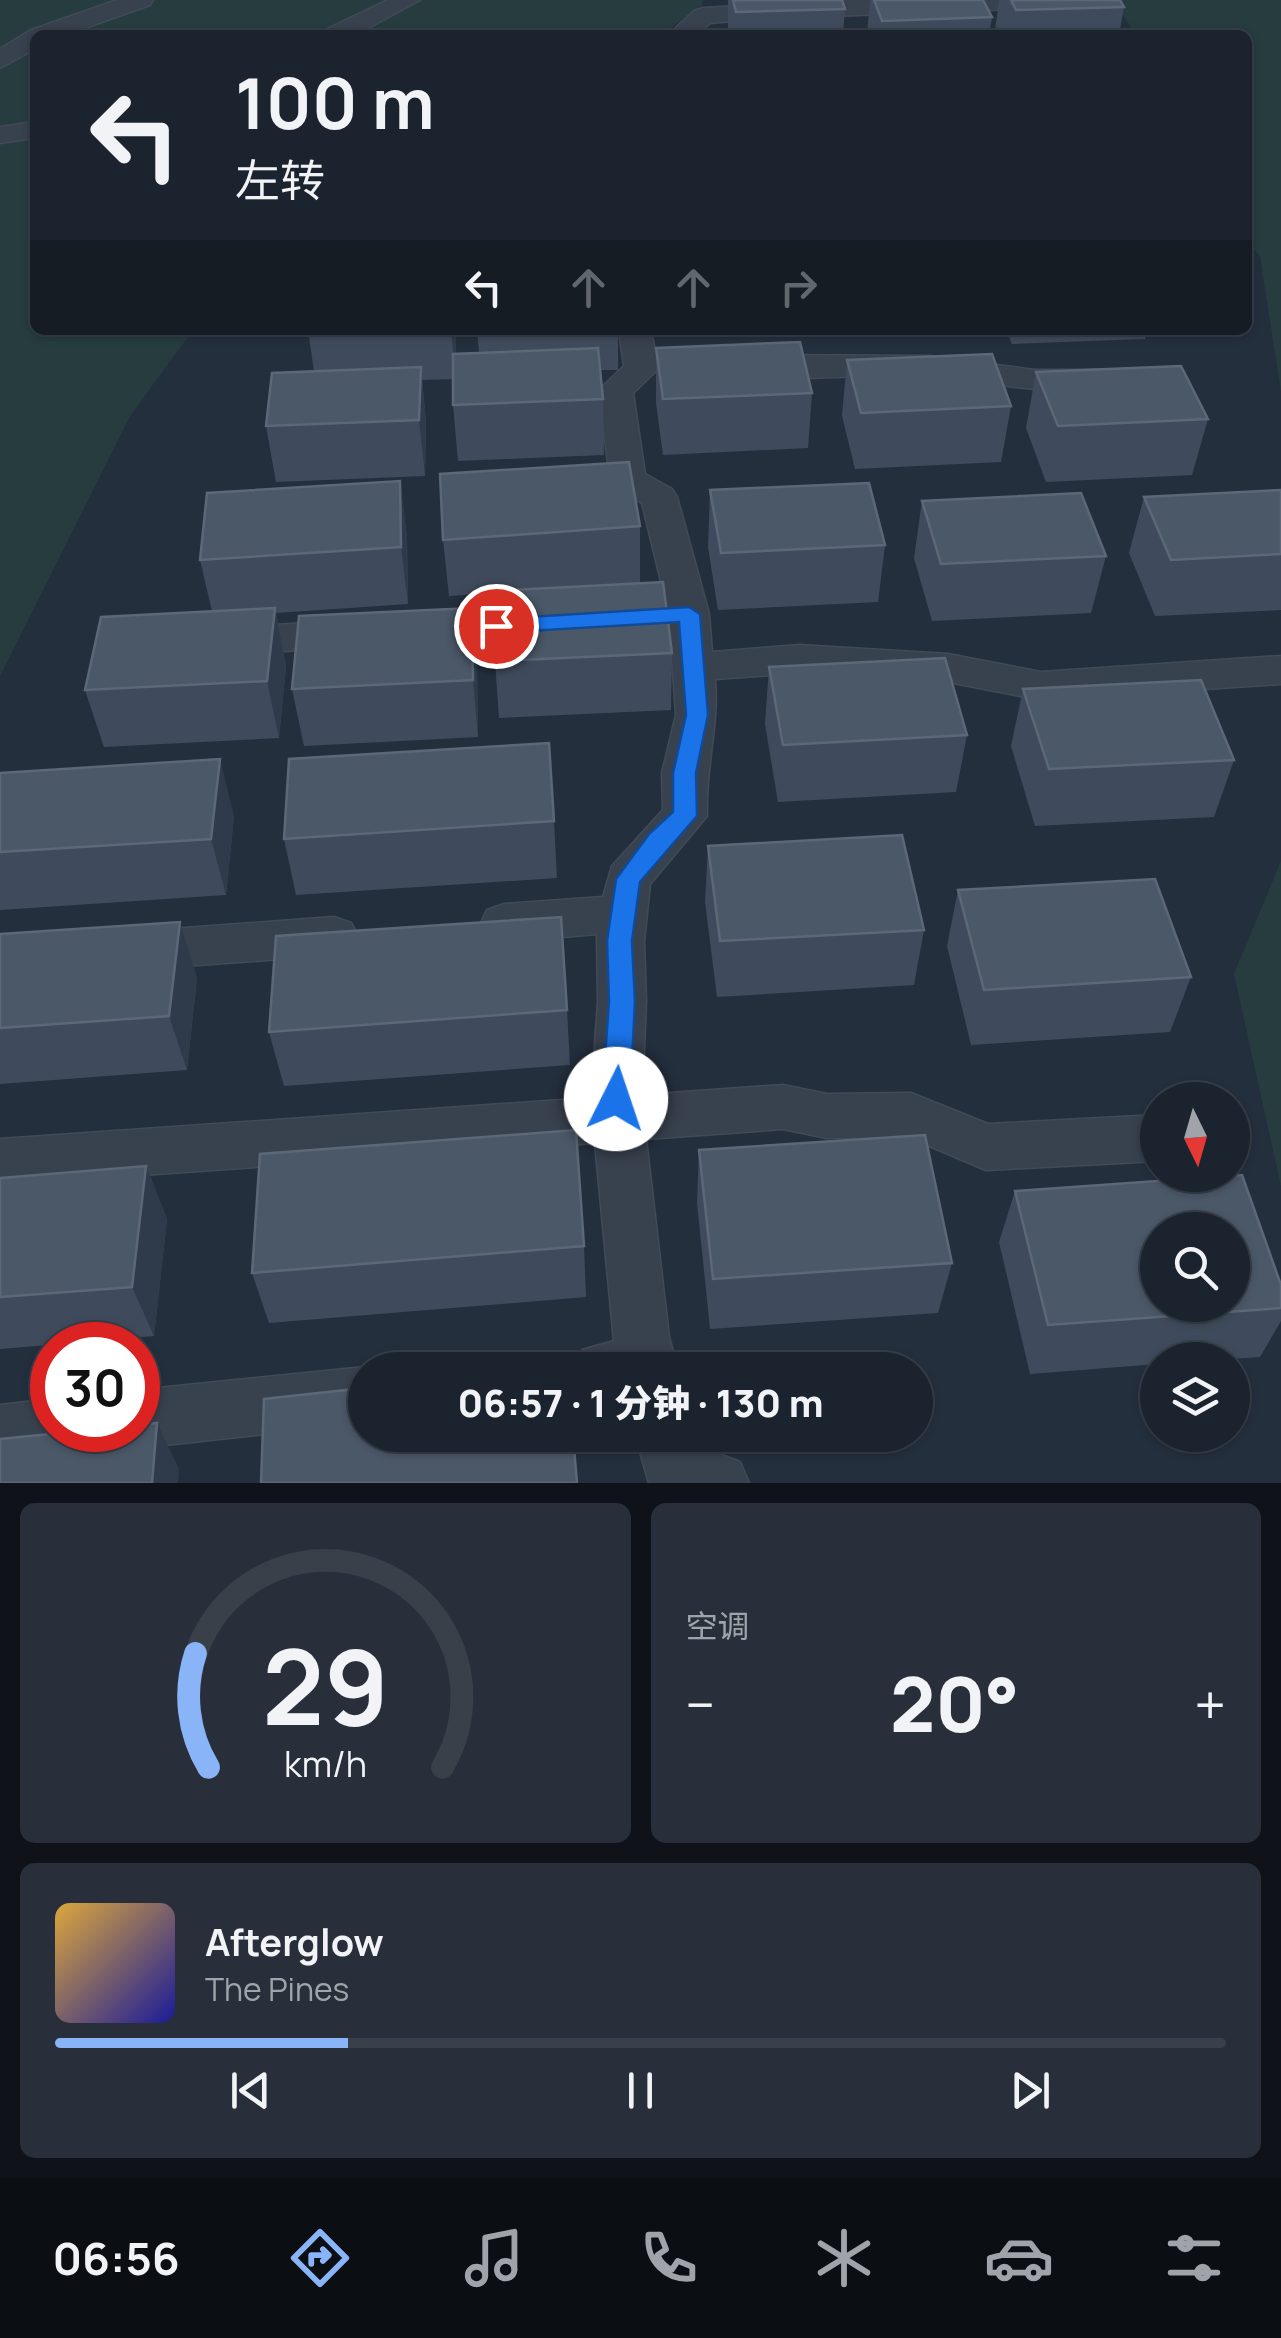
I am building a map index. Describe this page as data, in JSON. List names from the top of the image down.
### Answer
{
  "north": "bottom",
  "page": {
    "turn": ["100 m", "左转"],
    "limit": "30",
    "trip": "06:57 · 1 分钟 · 130 m",
    "tile": "空调",
    "heat": ["−", "20°", "+"],
    "song": ["Afterglow", "The Pines"],
    "tabs": "06:56",
    "gauge": ["29", "km/h"]
  }
}
